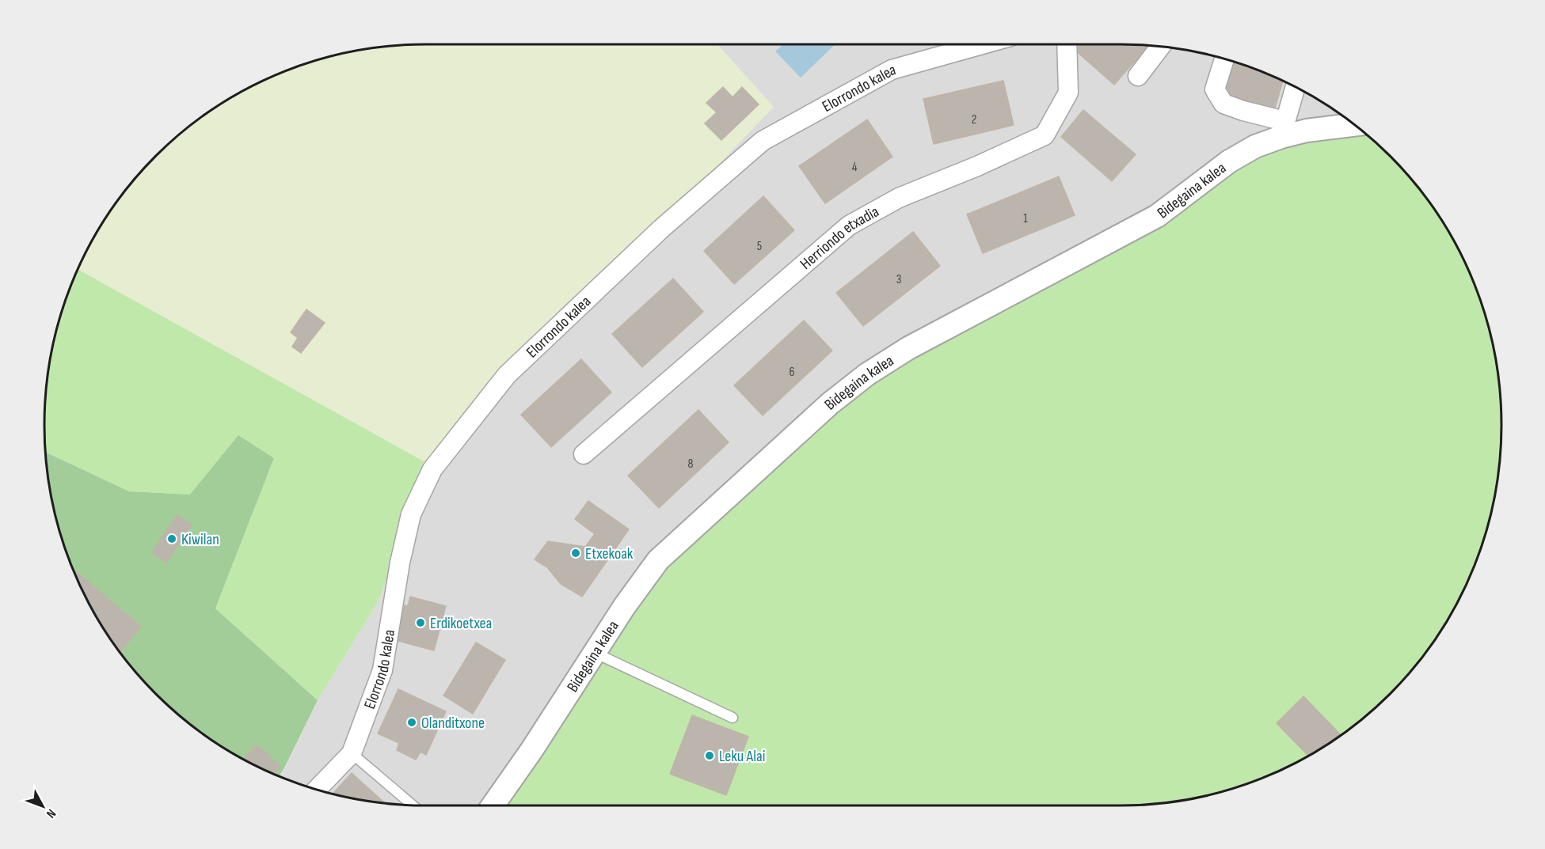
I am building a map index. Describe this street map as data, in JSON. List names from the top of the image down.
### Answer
{
  "streets": {
    "street": ["Elorrondo kalea", "Bidegaina kalea", "Herriondo etxadia"]
  },
  "places": [
    "Kiwilan",
    "Etxekoak",
    "Erdikoetxea",
    "Olanditxone",
    "Leku Alai"
  ],
  "house_numbers": [
    "2",
    "4",
    "1",
    "5",
    "3",
    "6",
    "8"
  ],
  "north": "bottom right"
}
